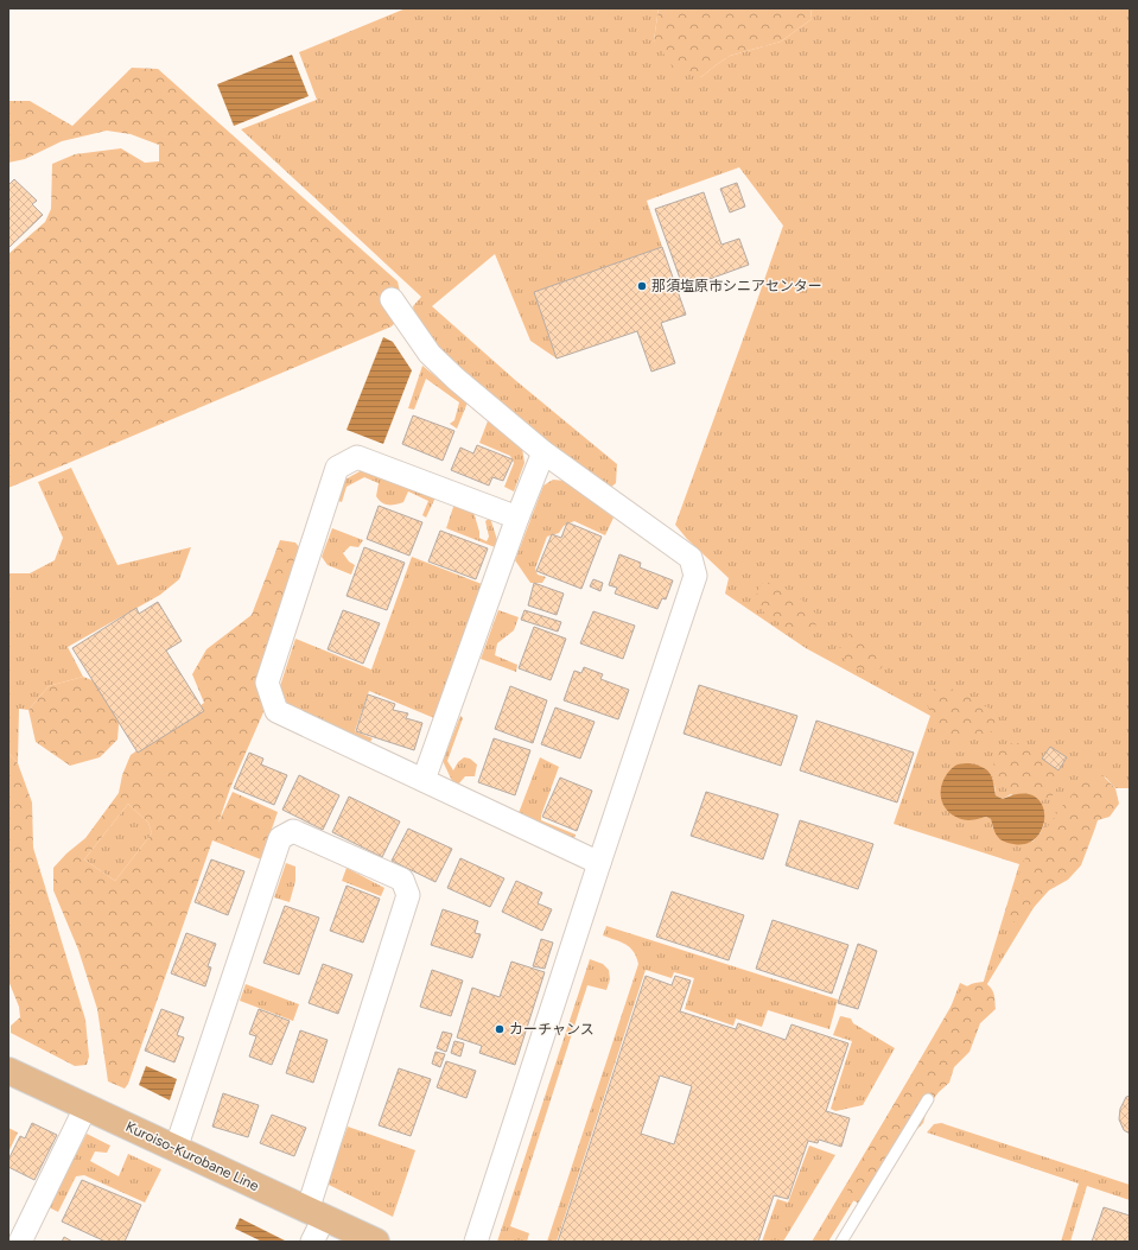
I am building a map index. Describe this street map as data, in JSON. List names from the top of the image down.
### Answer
{
  "streets": {
    "main road": ["Kuroiso-Kurobane Line"]
  },
  "places": ["那須塩原市シニアセンター", "カーチャンス"]
}
